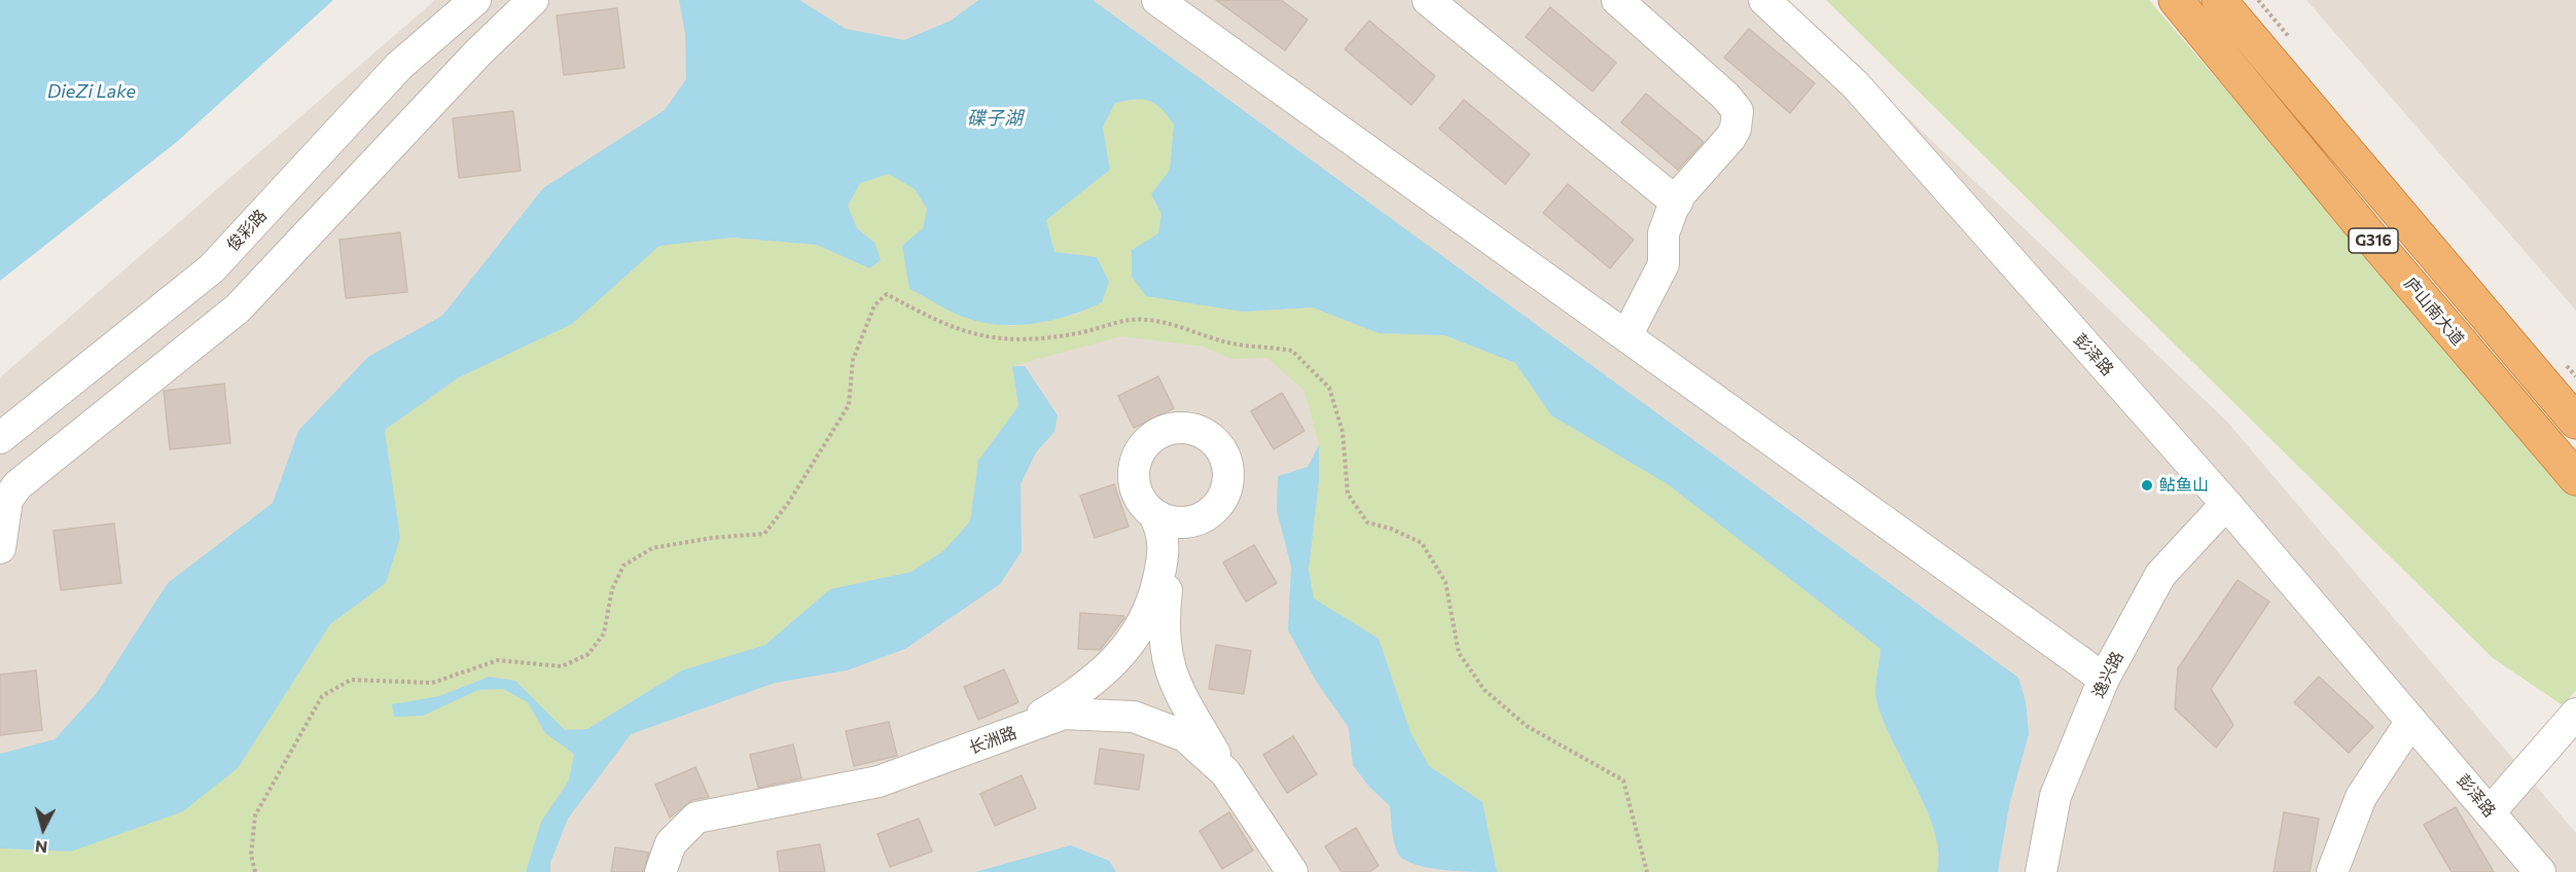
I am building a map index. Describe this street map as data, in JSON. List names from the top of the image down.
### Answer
{
  "streets": {
    "highway": ["G316", "庐山南大道"],
    "street": [
      "俊彩路",
      "彭泽路",
      "逸兴路",
      "长洲路"
    ]
  },
  "crossings": [
    ["彭泽路", "逸兴路"]
  ],
  "water": ["DieZi Lake", "碟子湖"],
  "places": ["鲇鱼山"],
  "north": "bottom"
}
